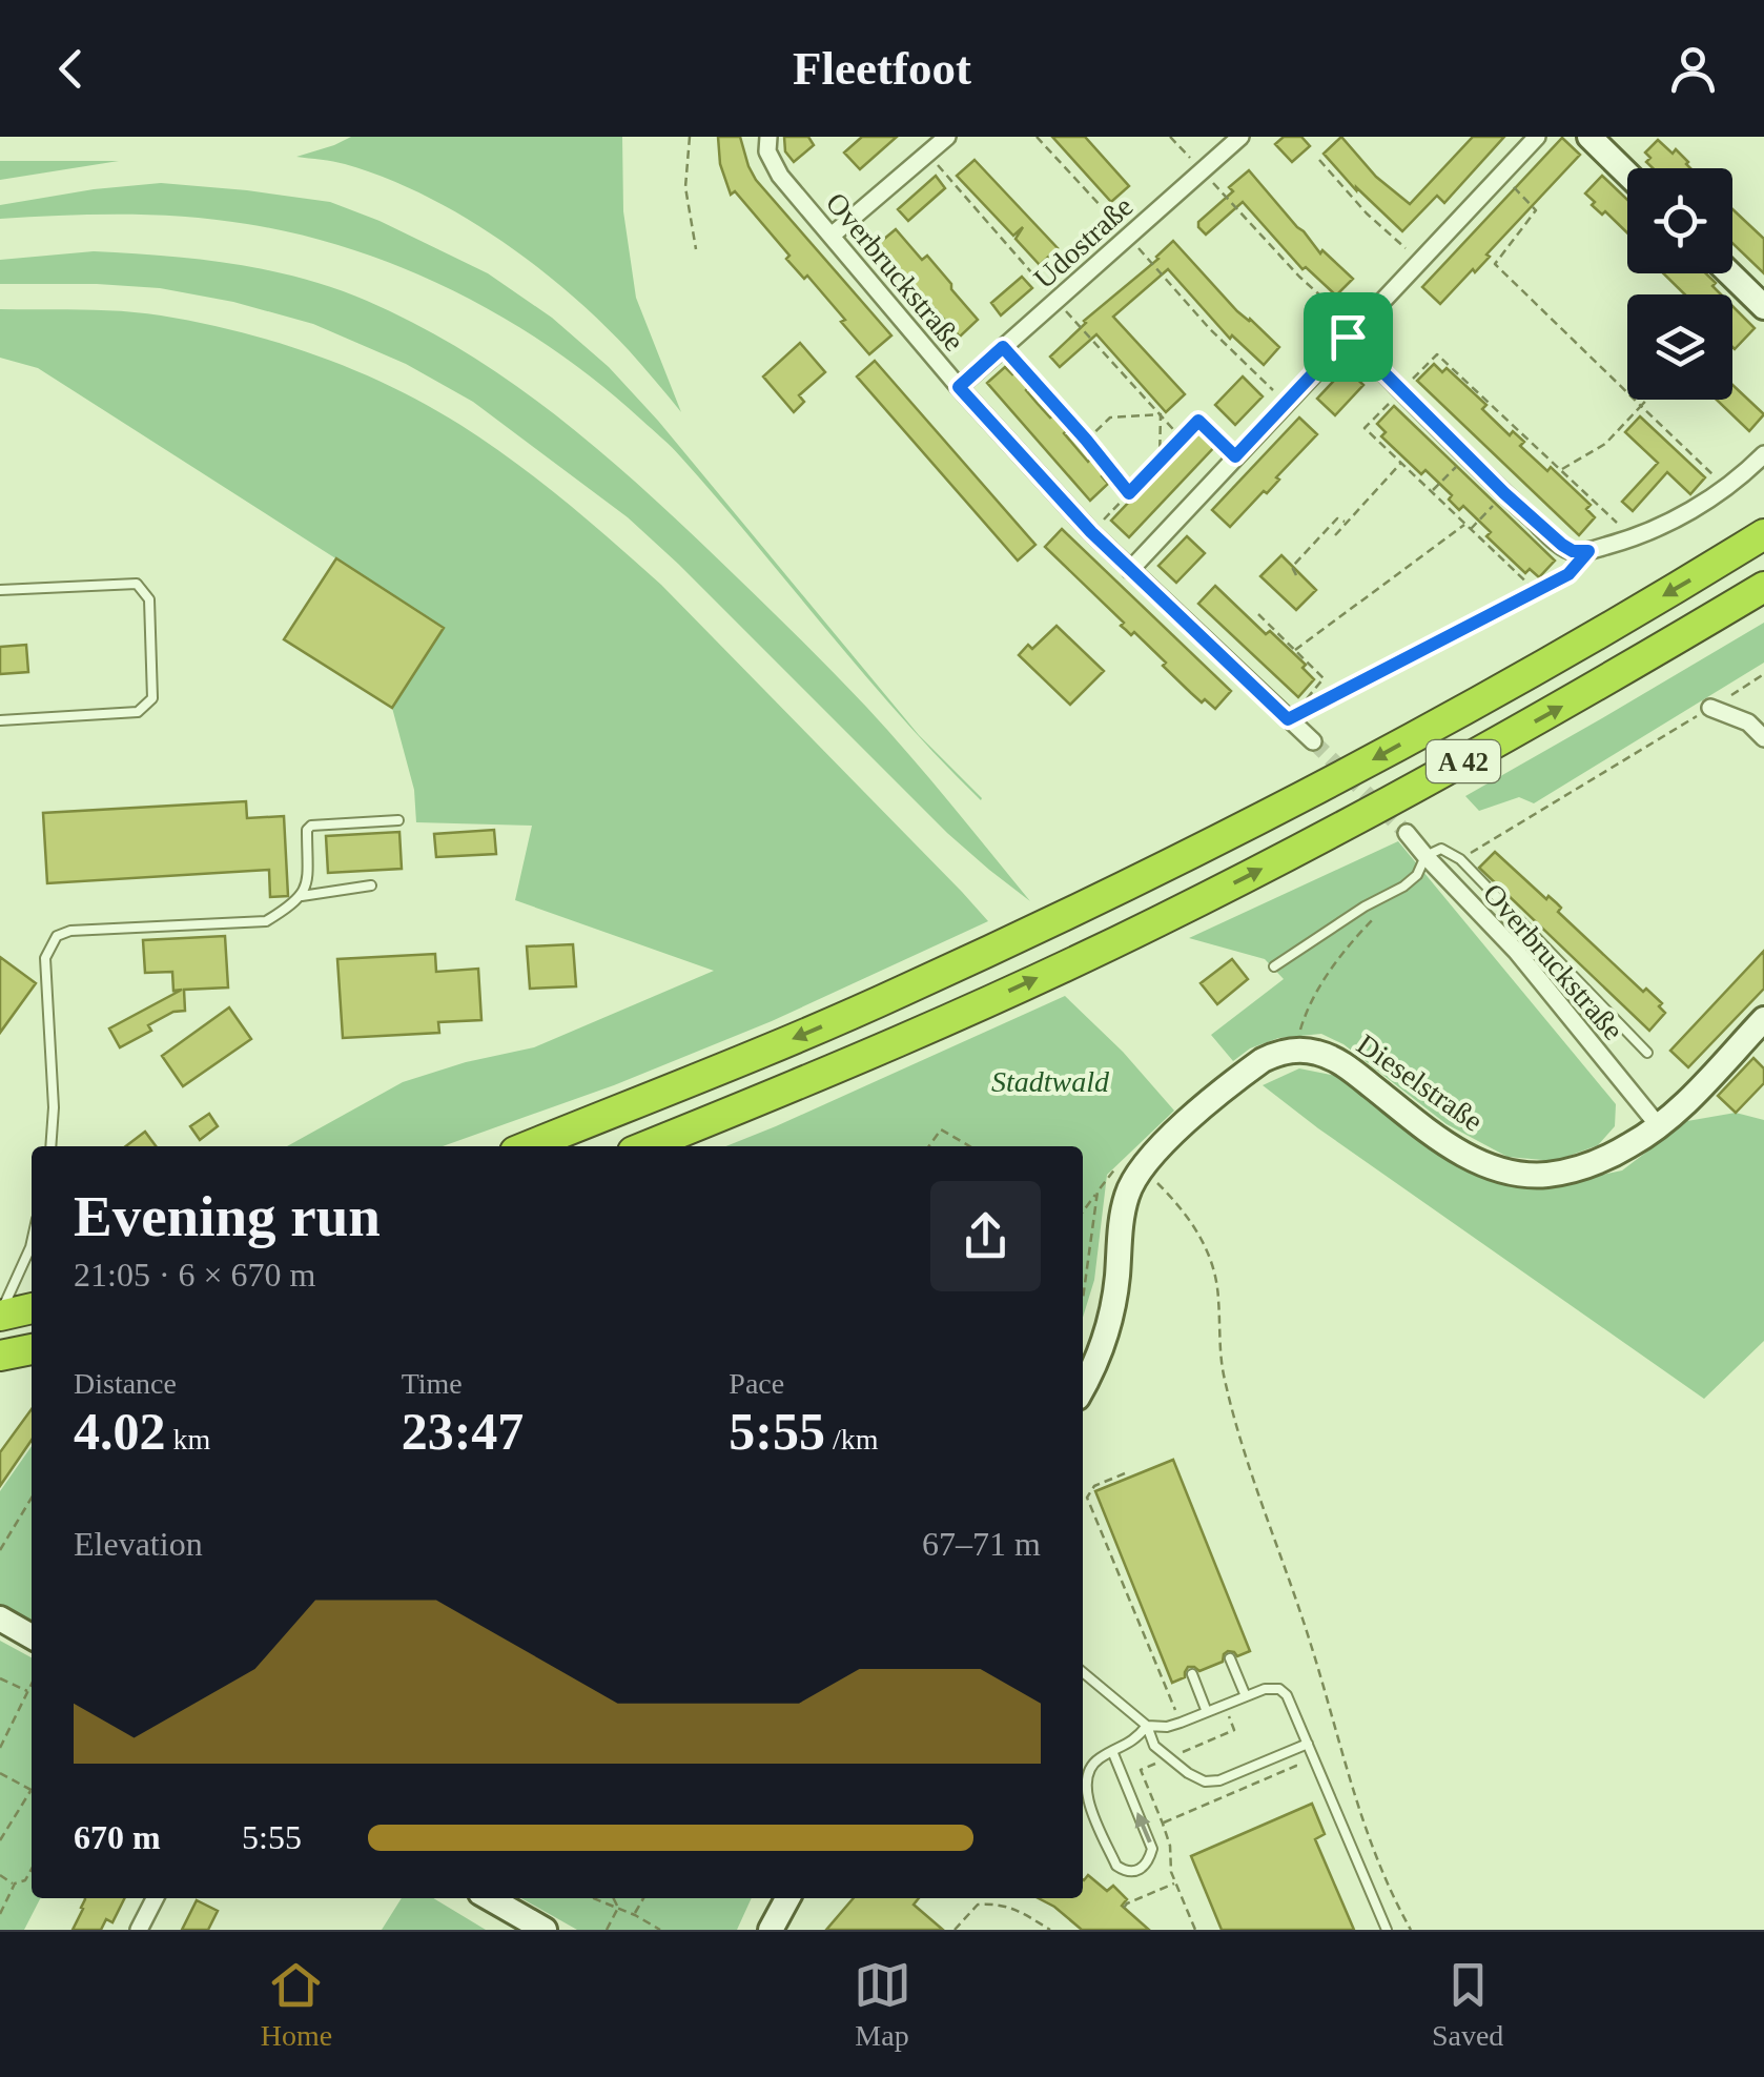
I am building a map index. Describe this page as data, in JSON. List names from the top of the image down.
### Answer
{
  "streets": {
    "highway": ["A 42"],
    "street": ["Udostraße", "Overbruckstraße", "Dieselstraße"]
  },
  "crossings": [
    ["Udostraße", "Overbruckstraße"],
    ["Overbruckstraße", "Dieselstraße"]
  ],
  "parks": ["Stadtwald"],
  "page": {
    "header": "Fleetfoot",
    "heading": ["Evening run", "21:05 · 6 × 670 m"],
    "stats": [
      ["Distance", "4.02 km"],
      ["Time", "23:47"],
      ["Pace", "5:55 /km"]
    ],
    "chart": ["Elevation", "67–71 m"],
    "list": [
      {
        "name": "670 m",
        "note": "5:55"
      }
    ],
    "tabs": ["Home", "Map", "Saved"]
  }
}
